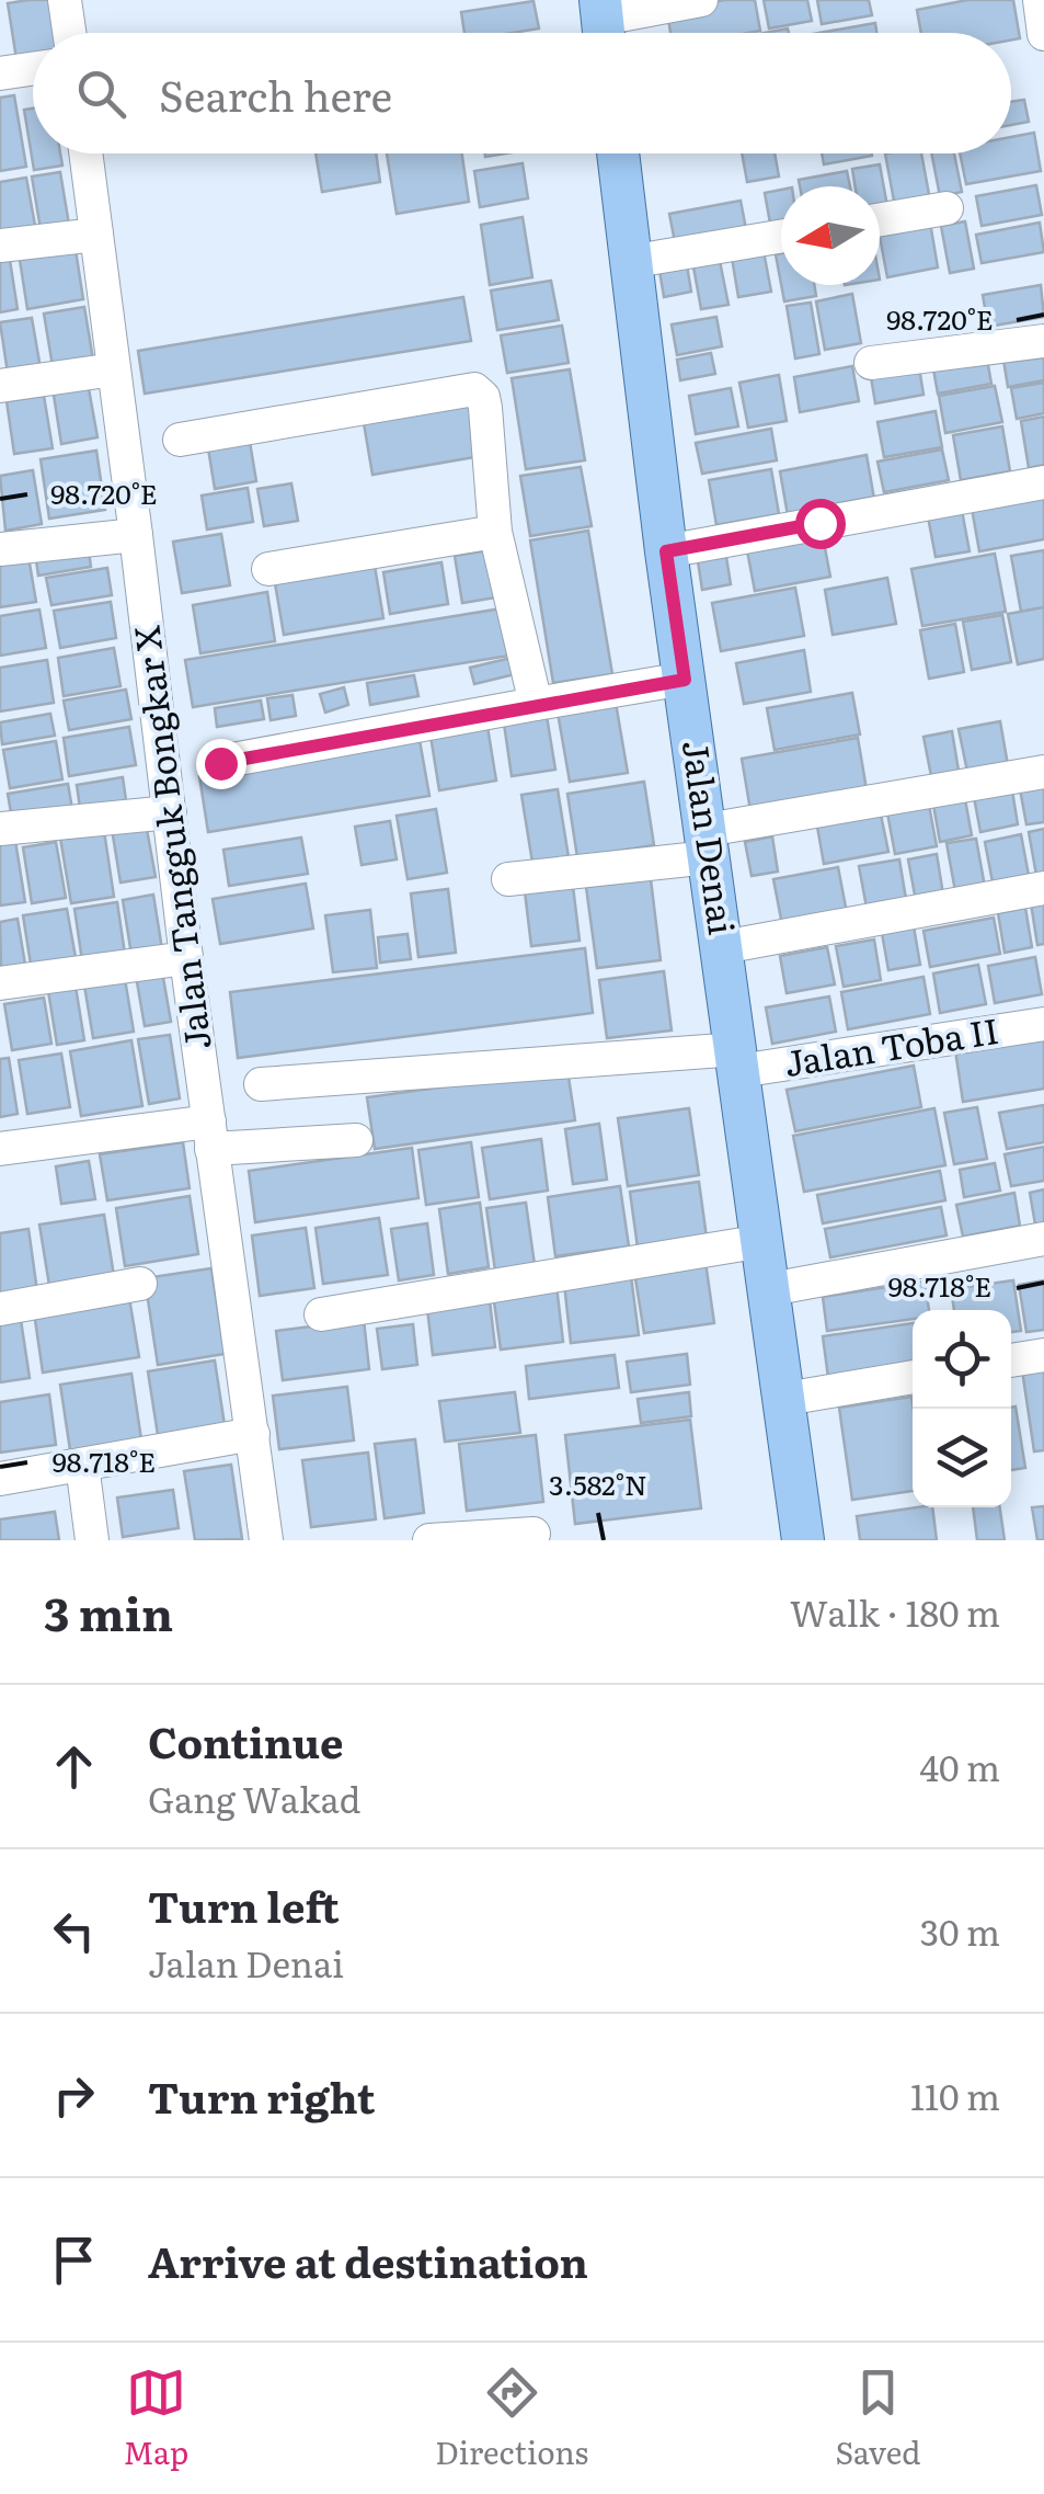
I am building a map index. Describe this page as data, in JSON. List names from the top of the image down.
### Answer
{
  "streets": {
    "main road": ["Jalan Denai"],
    "street": ["Jalan Tangguk Bongkar X", "Jalan Toba II"]
  },
  "crossings": [
    ["Jalan Denai", "Jalan Toba II"]
  ],
  "north": "left",
  "page": {
    "search": "Search here",
    "heading": ["3 min", "Walk · 180 m"],
    "list": [
      ["Continue", "Gang Wakad", "40 m"],
      ["Turn left", "Jalan Denai", "30 m"],
      ["Turn right", "110 m"],
      "Arrive at destination"
    ],
    "nav": ["Map", "Directions", "Saved"]
  },
  "coordinates": ["98.720°E", "98.718°E", "3.582°N"]
}
